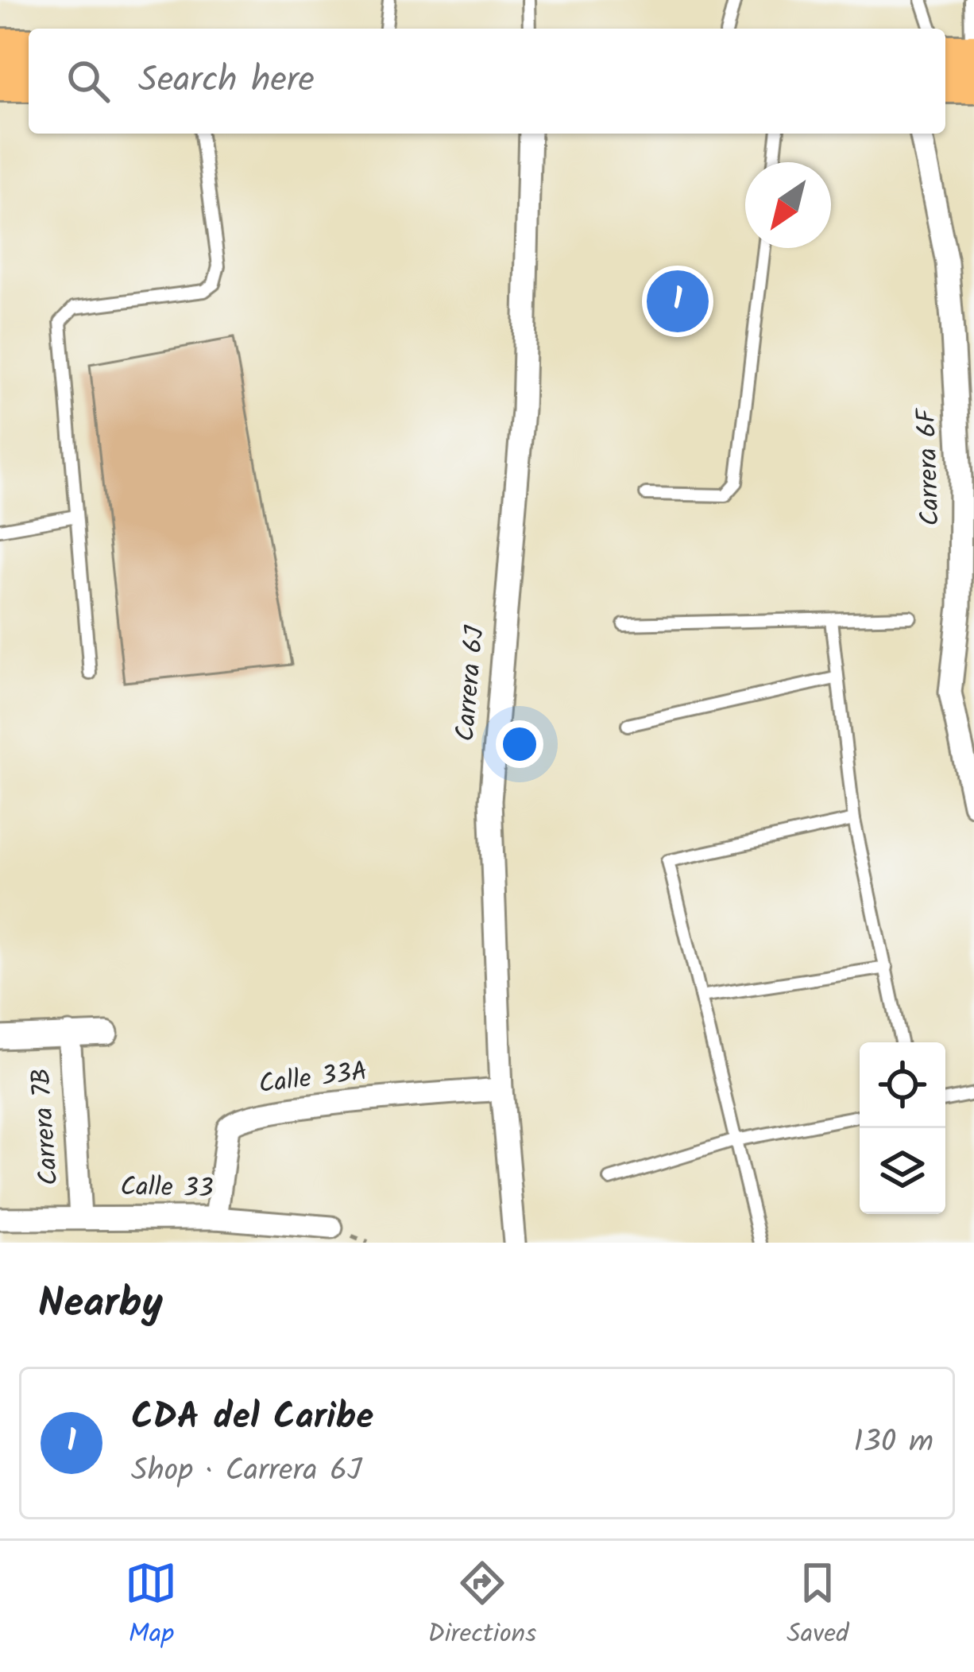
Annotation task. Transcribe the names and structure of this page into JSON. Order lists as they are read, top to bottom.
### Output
{
  "streets": {
    "street": [
      "Carrera 6F",
      "Carrera 6J",
      "Calle 33A",
      "Carrera 7B",
      "Calle 33"
    ]
  },
  "crossings": [
    ["Carrera 6J", "Calle 33A"],
    ["Calle 33A", "Calle 33"],
    ["Carrera 7B", "Calle 33"]
  ],
  "north": "bottom left",
  "page": {
    "search": "Search here",
    "pins": "1",
    "heading": "Nearby",
    "list": [
      {
        "mark": "1",
        "name": "CDA del Caribe",
        "note": "Shop · Carrera 6J",
        "value": "130 m"
      }
    ],
    "nav": ["Map", "Directions", "Saved"]
  }
}
